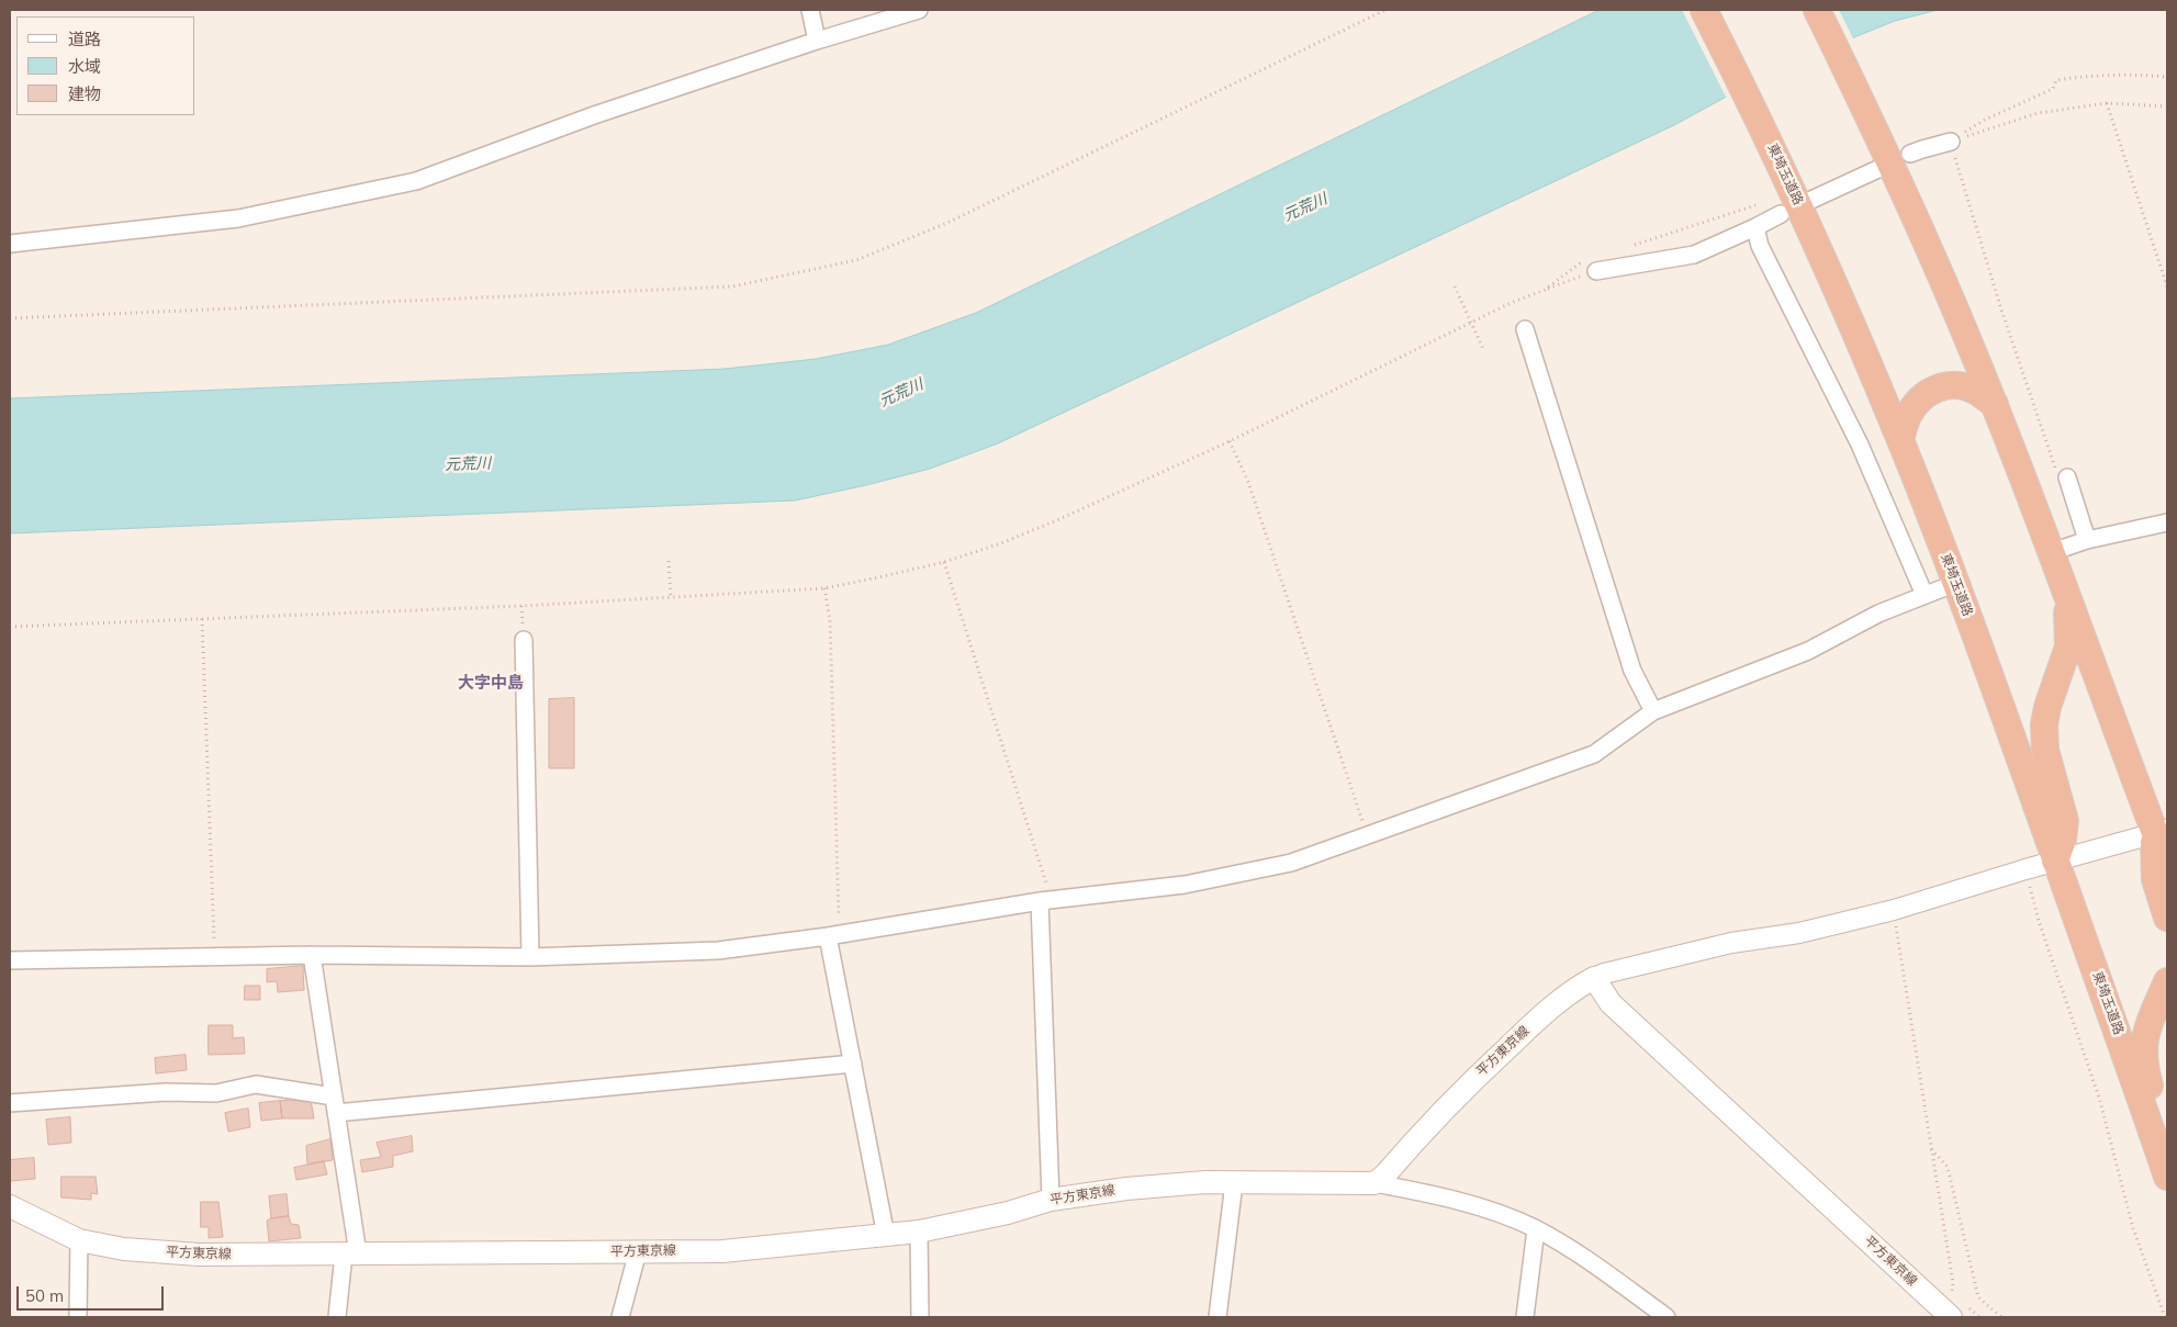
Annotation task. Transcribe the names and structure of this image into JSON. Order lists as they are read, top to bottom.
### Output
{
  "streets": {
    "highway": ["東埼玉道路"],
    "main road": ["平方東京線"]
  },
  "districts": ["大字中島"],
  "water": ["元荒川"],
  "legend": ["道路", "水域", "建物"],
  "scale_bar": "50 m"
}
